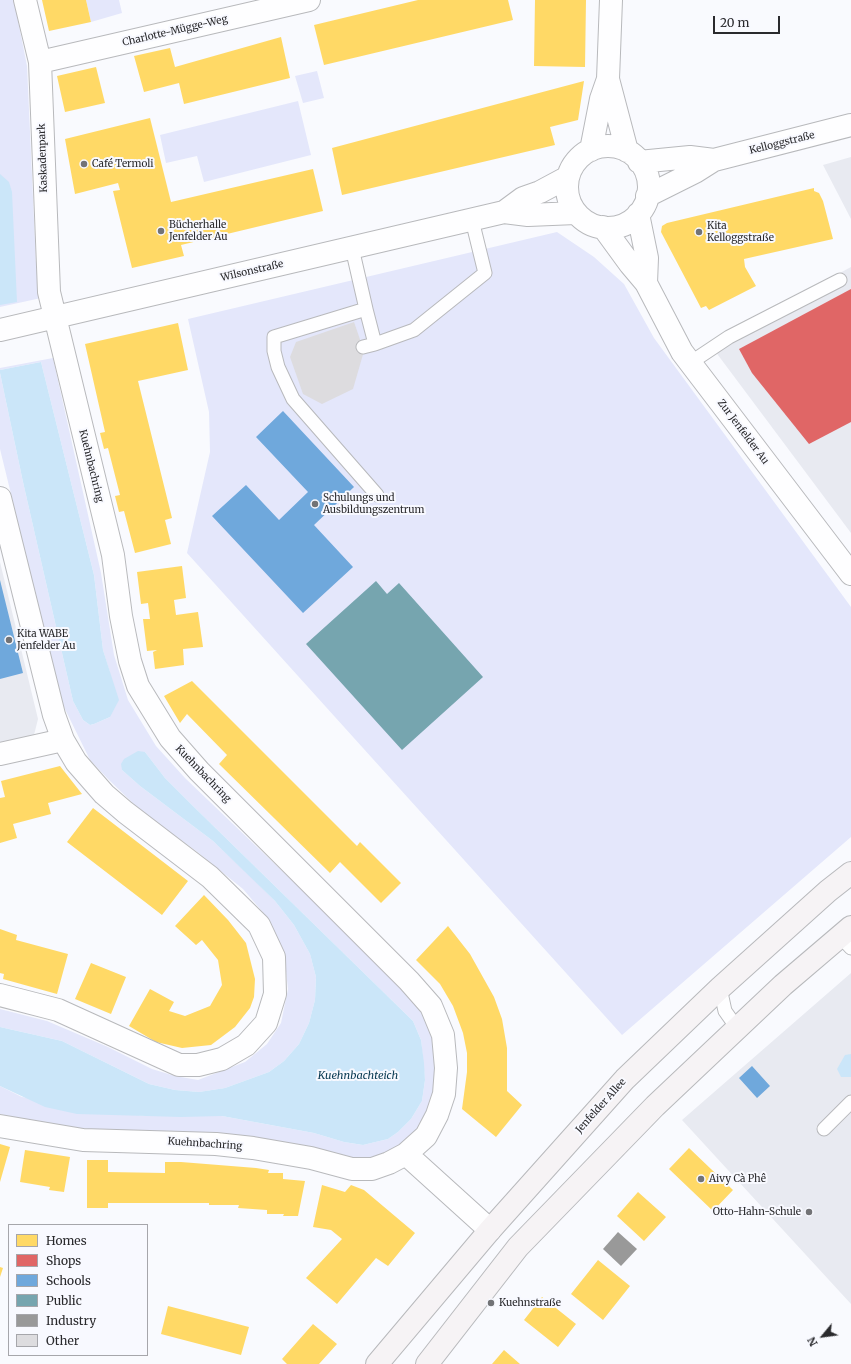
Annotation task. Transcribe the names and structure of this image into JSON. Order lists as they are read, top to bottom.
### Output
{
  "streets": {
    "main road": ["Jenfelder Allee"],
    "street": [
      "Charlotte-Mügge-Weg",
      "Kelloggstraße",
      "Kaskadenpark",
      "Wilsonstraße",
      "Zur Jenfelder Au",
      "Kuehnbachring"
    ]
  },
  "crossings": [
    ["Charlotte-Mügge-Weg", "Kaskadenpark"],
    ["Kelloggstraße", "Wilsonstraße"],
    ["Kelloggstraße", "Zur Jenfelder Au"],
    ["Kaskadenpark", "Wilsonstraße"],
    ["Kaskadenpark", "Kuehnbachring"],
    ["Wilsonstraße", "Zur Jenfelder Au"],
    ["Wilsonstraße", "Kuehnbachring"]
  ],
  "water": ["Kuehnbachteich"],
  "places": [
    "Café Termoli",
    "Bücherhalle Jenfelder Au",
    "Kita Kelloggstraße",
    "Schulungs und Ausbildungszentrum",
    "Kita WABE Jenfelder Au",
    "Aivy Cà Phê",
    "Otto-Hahn-Schule",
    "Kuehnstraße"
  ],
  "legend": [
    "Homes",
    "Shops",
    "Schools",
    "Public",
    "Industry",
    "Other"
  ],
  "scale_bar": "20 m",
  "north": "bottom left"
}
